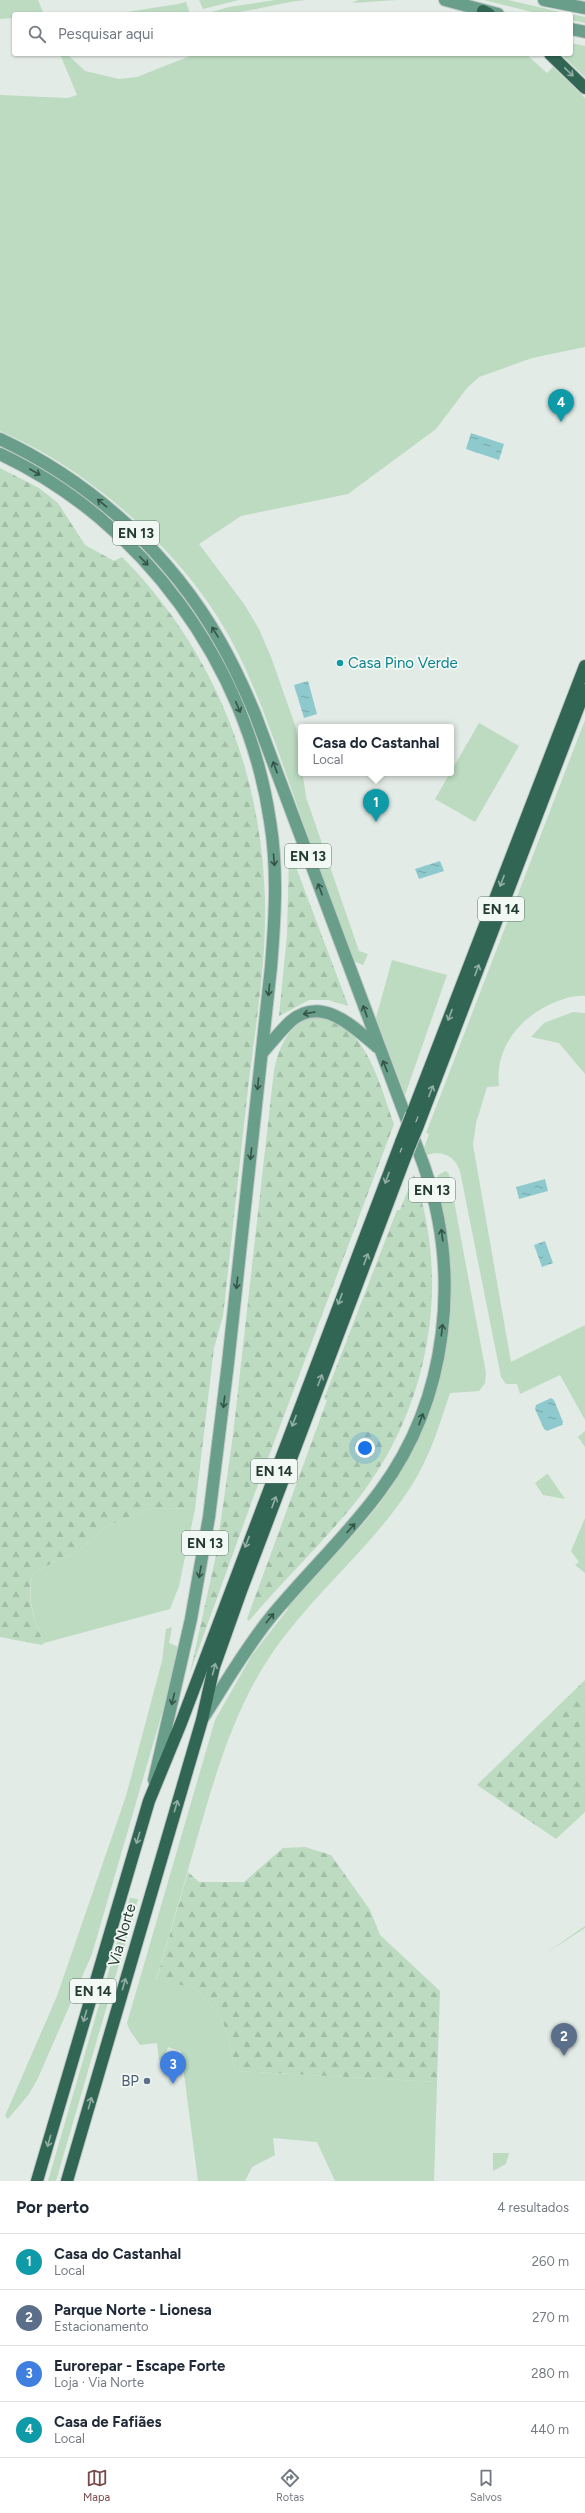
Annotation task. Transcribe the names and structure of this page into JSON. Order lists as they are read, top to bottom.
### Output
{
  "streets": {
    "highway": ["EN 14", "Via Norte"],
    "main road": ["EN 13"]
  },
  "crossings": [
    ["EN 13", "EN 14"],
    ["EN 13", "Via Norte"],
    ["EN 14", "Via Norte"]
  ],
  "places": ["Casa Pino Verde", "BP"],
  "page": {
    "search": "Pesquisar aqui",
    "pins": [
      "4",
      "1",
      "2",
      "3"
    ],
    "popup": ["Casa do Castanhal", "Local"],
    "heading": ["Por perto", "4 resultados"],
    "list": [
      {
        "mark": "1",
        "name": "Casa do Castanhal",
        "note": "Local",
        "value": "260 m"
      },
      {
        "mark": "2",
        "name": "Parque Norte - Lionesa",
        "note": "Estacionamento",
        "value": "270 m"
      },
      {
        "mark": "3",
        "name": "Eurorepar - Escape Forte",
        "note": "Loja · Via Norte",
        "value": "280 m"
      },
      {
        "mark": "4",
        "name": "Casa de Fafiães",
        "note": "Local",
        "value": "440 m"
      }
    ],
    "nav": ["Mapa", "Rotas", "Salvos"]
  }
}
